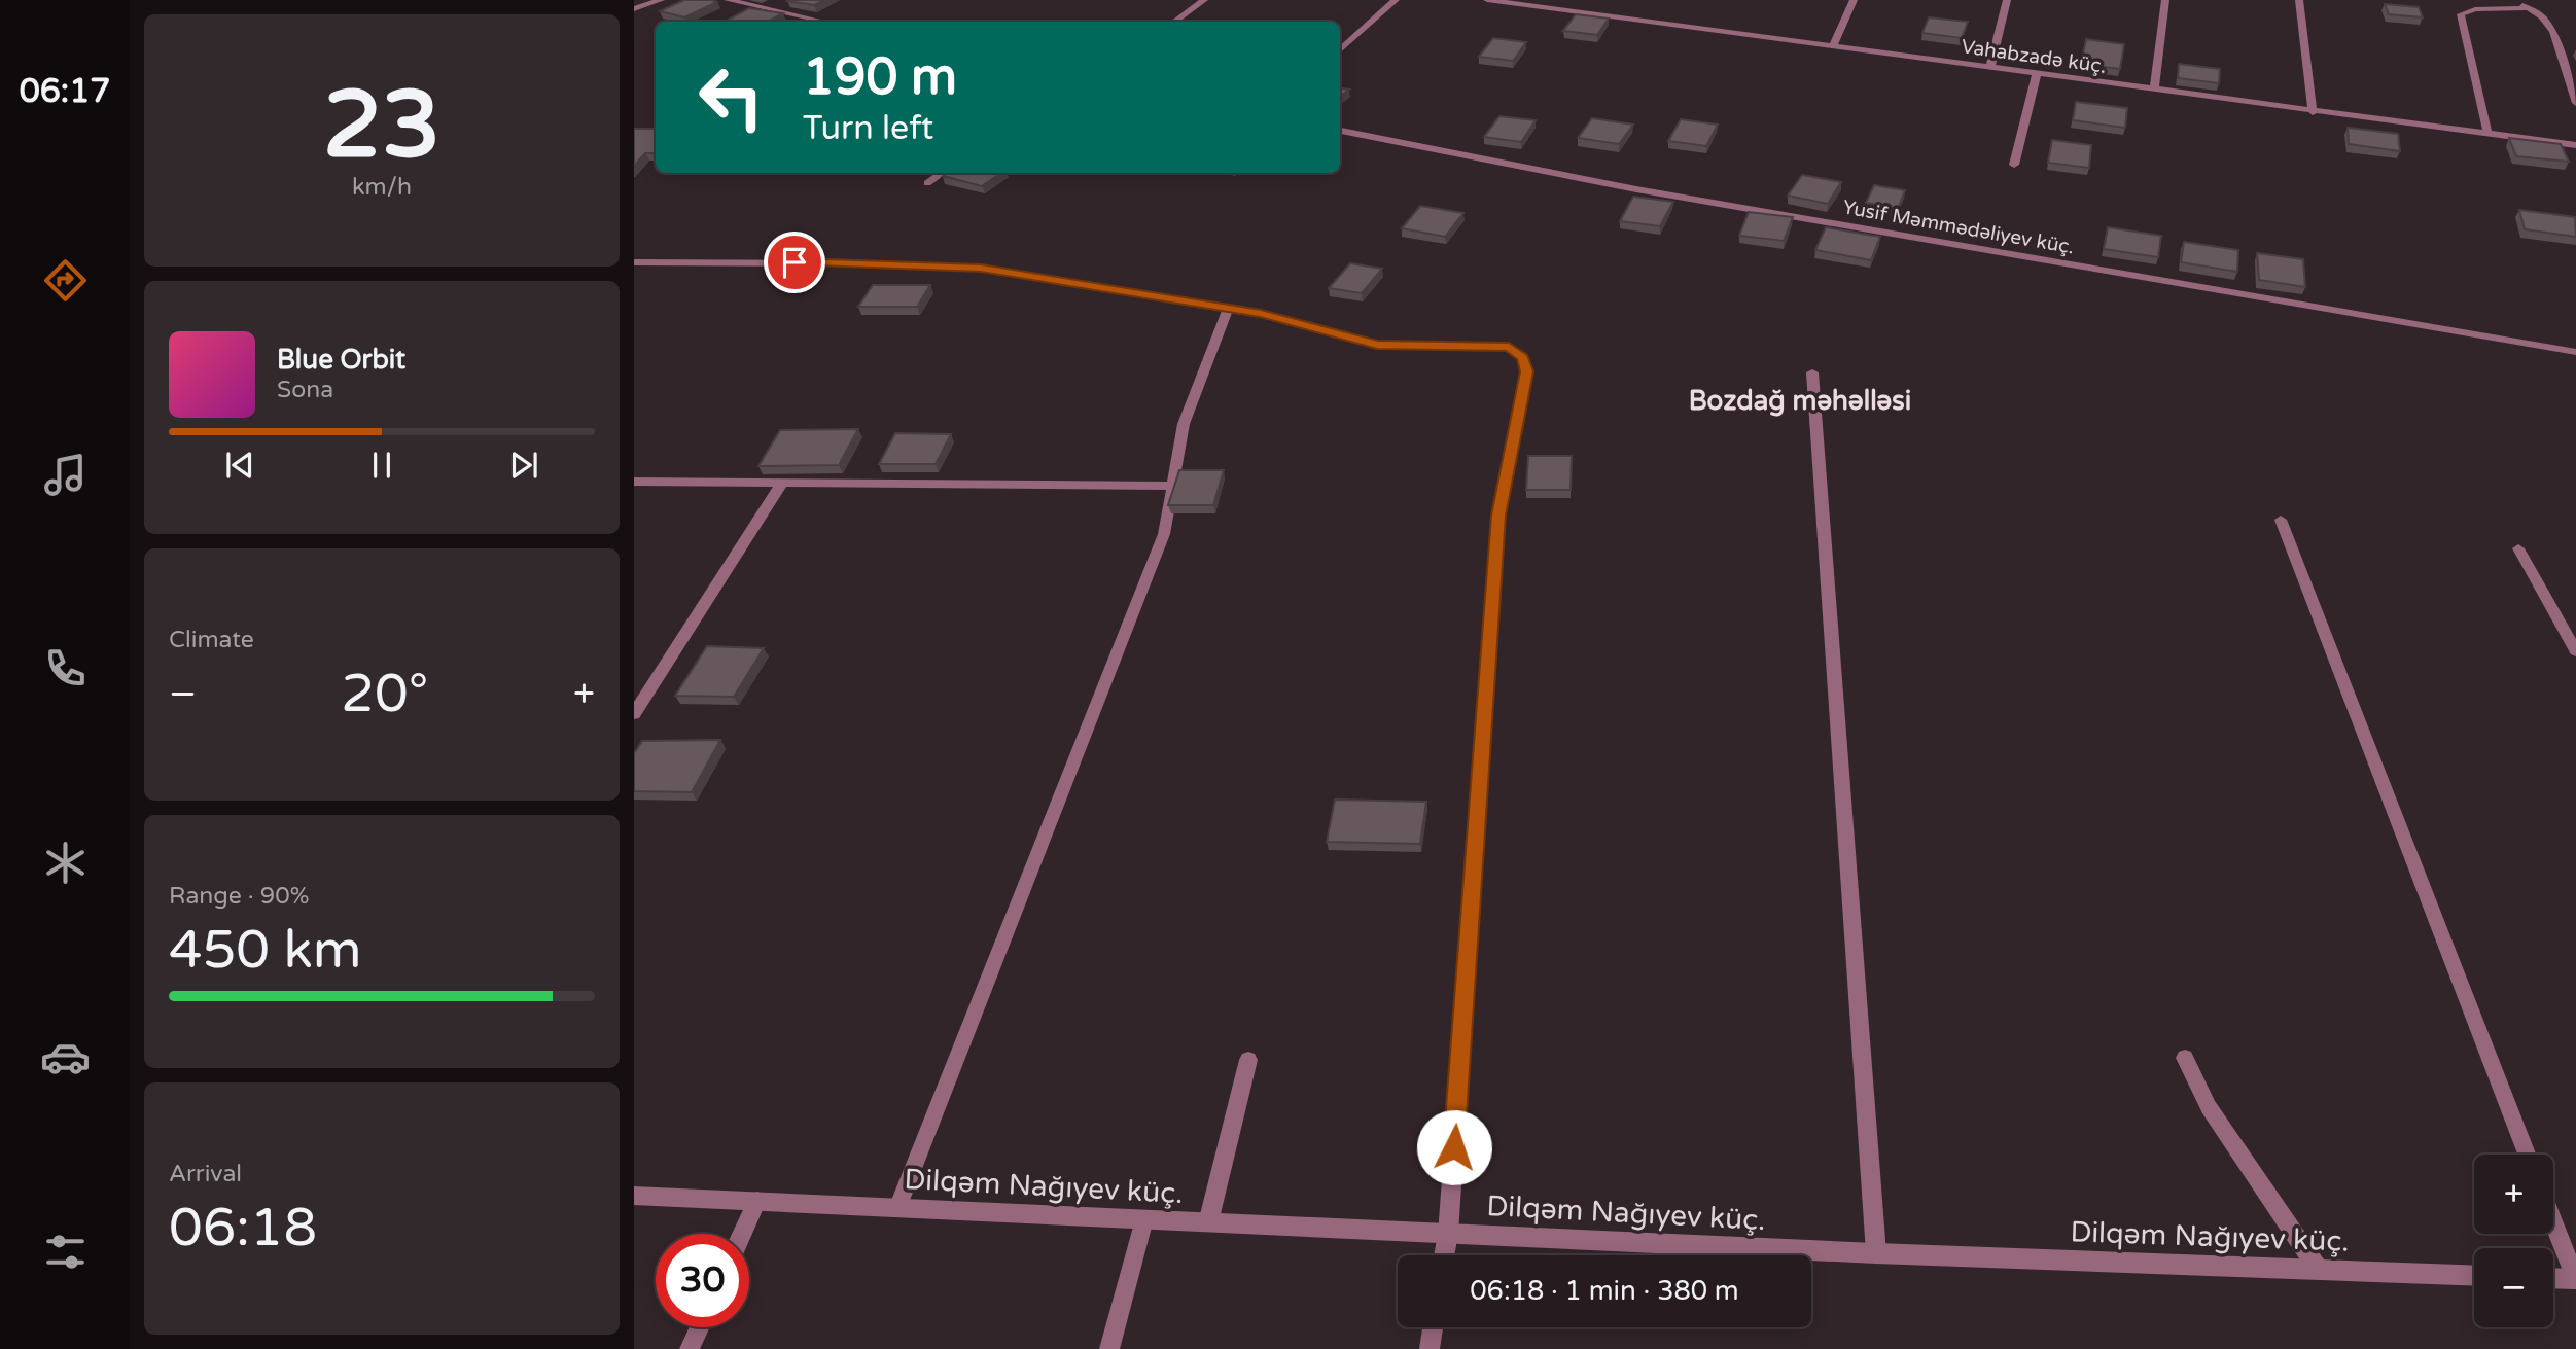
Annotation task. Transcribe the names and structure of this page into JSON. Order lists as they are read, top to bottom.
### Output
{
  "streets": {
    "street": ["Vahabzadə küç.", "Yusif Məmmədəliyev küç.", "Dilqəm Nağıyev küç."]
  },
  "districts": ["Bozdağ məhəlləsi"],
  "page": {
    "tabs": "06:17",
    "tile": [
      ["23", "km/h"],
      "Climate",
      ["Range · 90%", "450 km"],
      ["Arrival", "06:18"]
    ],
    "turn": ["190 m", "Turn left"],
    "song": ["Blue Orbit", "Sona"],
    "heat": ["−", "20°", "+"],
    "map_buttons": ["+", "−"],
    "limit": "30",
    "trip": "06:18 · 1 min · 380 m"
  }
}
